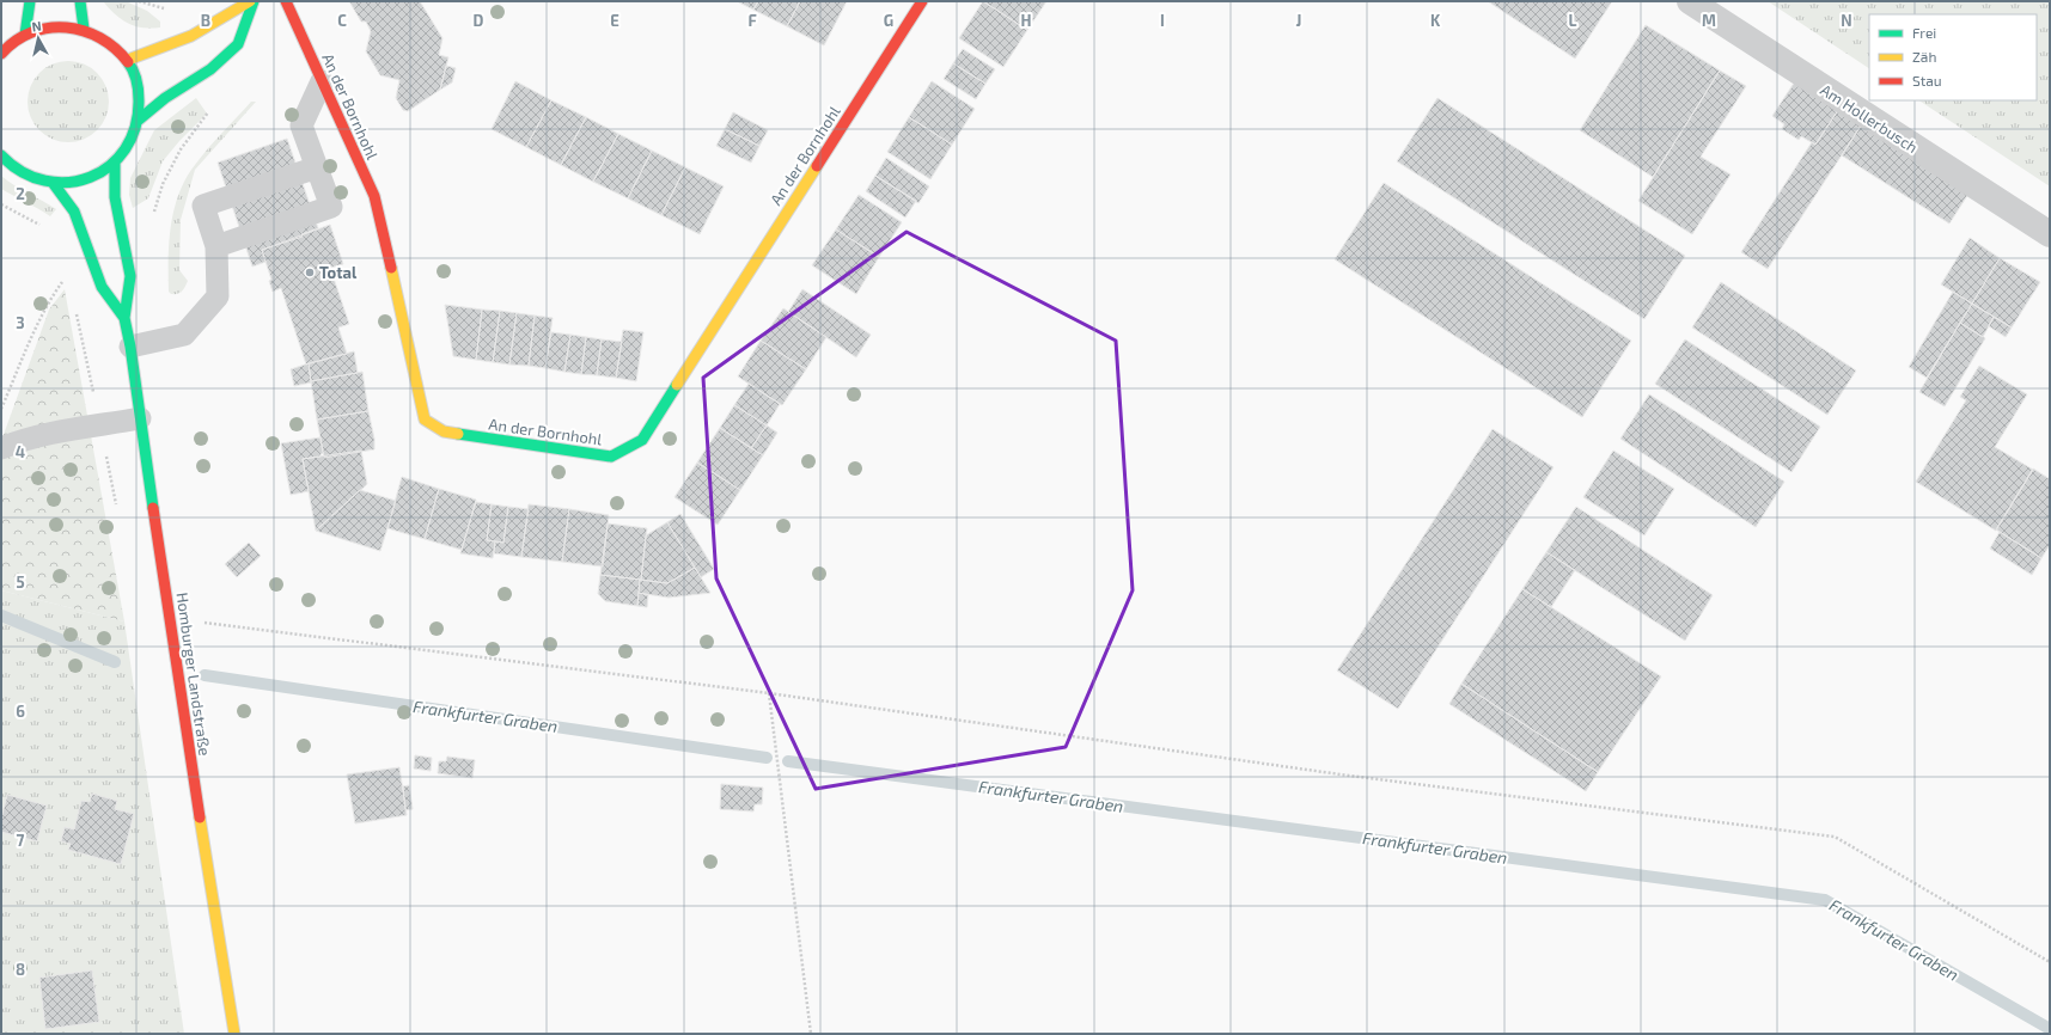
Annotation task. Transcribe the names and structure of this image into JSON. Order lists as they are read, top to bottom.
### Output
{
  "streets": {
    "street": ["An der Bornhohl", "Am Hollerbusch", "Homburger Landstraße"]
  },
  "water": ["Frankfurter Graben"],
  "places": ["Total"],
  "legend": ["Frei", "Zäh", "Stau"],
  "north": "top",
  "grid": {
    "columns": [
      "B",
      "C",
      "D",
      "E",
      "F",
      "G",
      "H",
      "I",
      "J",
      "K",
      "L",
      "M",
      "N"
    ],
    "rows": [
      "2",
      "3",
      "4",
      "5",
      "6",
      "7",
      "8"
    ]
  }
}
